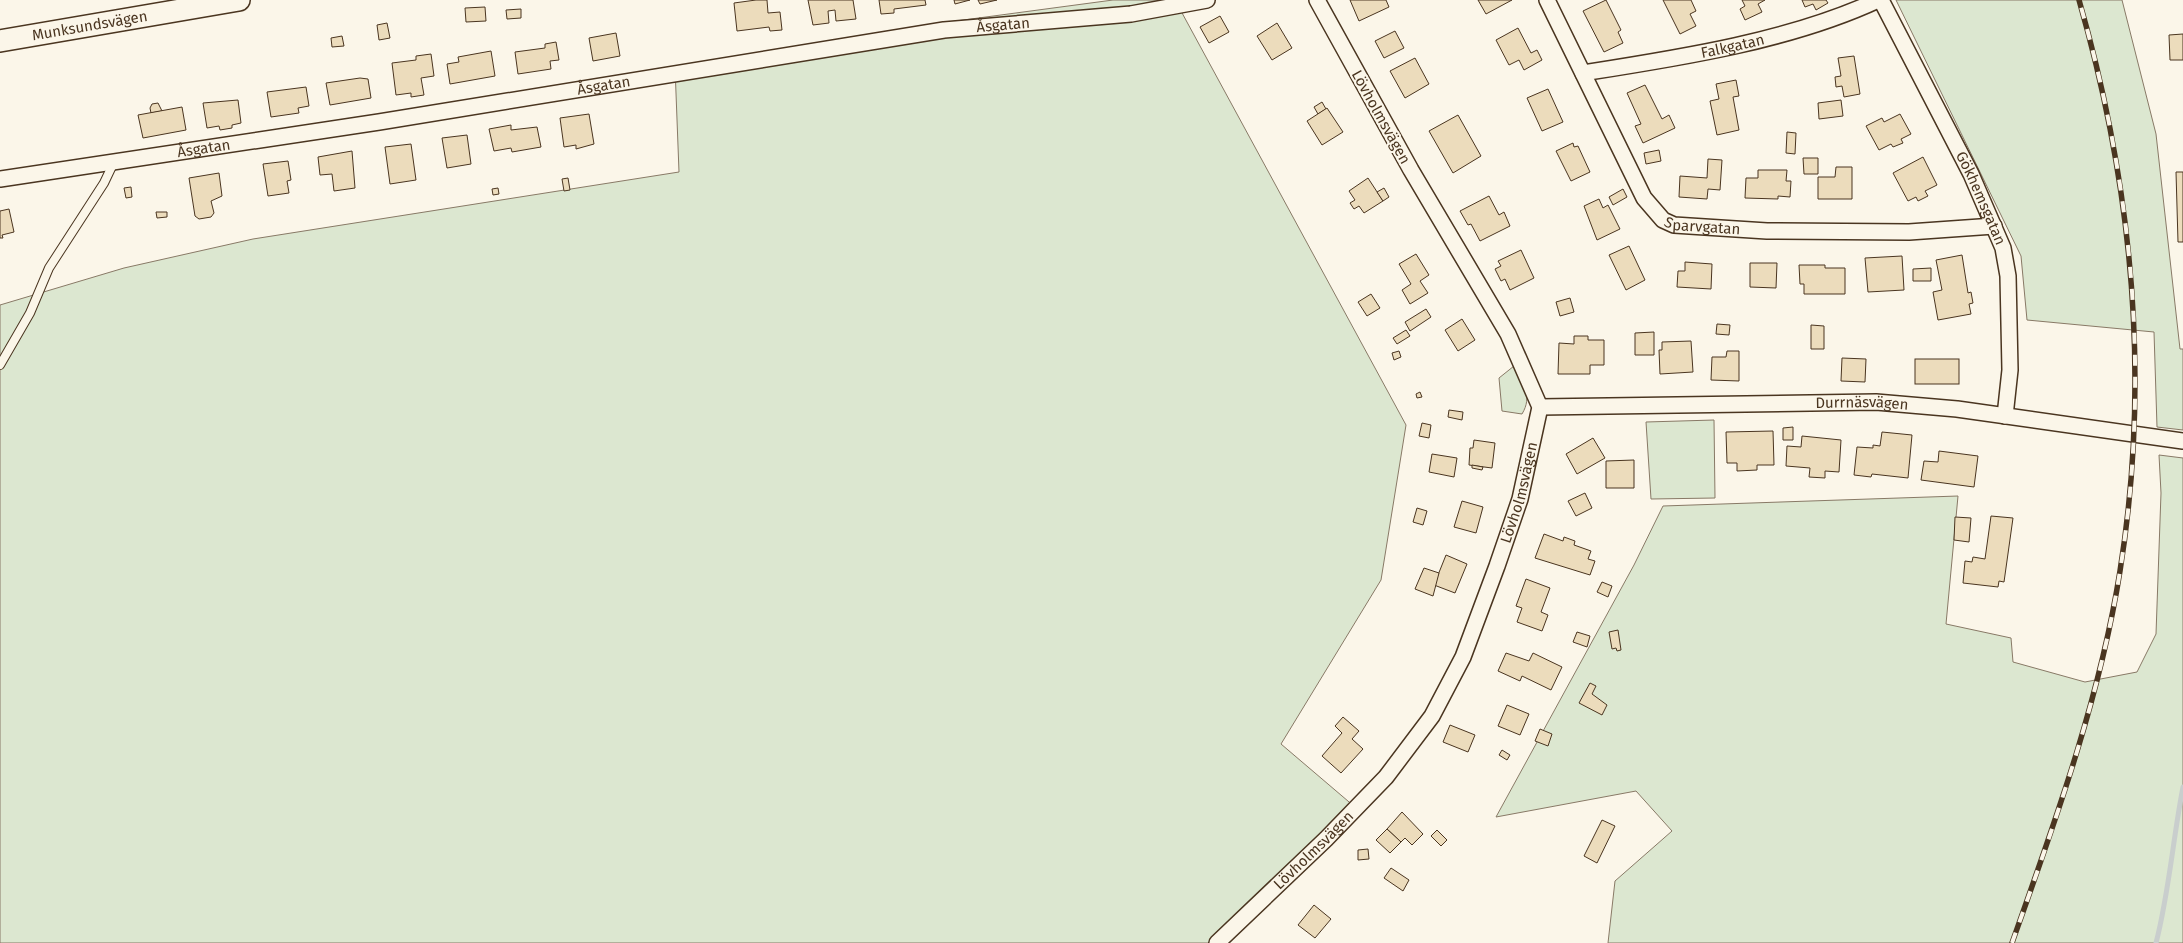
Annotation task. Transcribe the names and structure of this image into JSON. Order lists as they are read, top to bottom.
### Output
{
  "streets": {
    "street": [
      "Åsgatan",
      "Munksundsvägen",
      "Falkgatan",
      "Lövholmsvägen",
      "Gökhemsgatan",
      "Sparvgatan",
      "Durrnäsvägen"
    ]
  },
  "crossings": [
    ["Falkgatan", "Gökhemsgatan"],
    ["Falkgatan", "Sparvgatan"],
    ["Lövholmsvägen", "Durrnäsvägen"],
    ["Gökhemsgatan", "Sparvgatan"],
    ["Gökhemsgatan", "Durrnäsvägen"]
  ]
}
